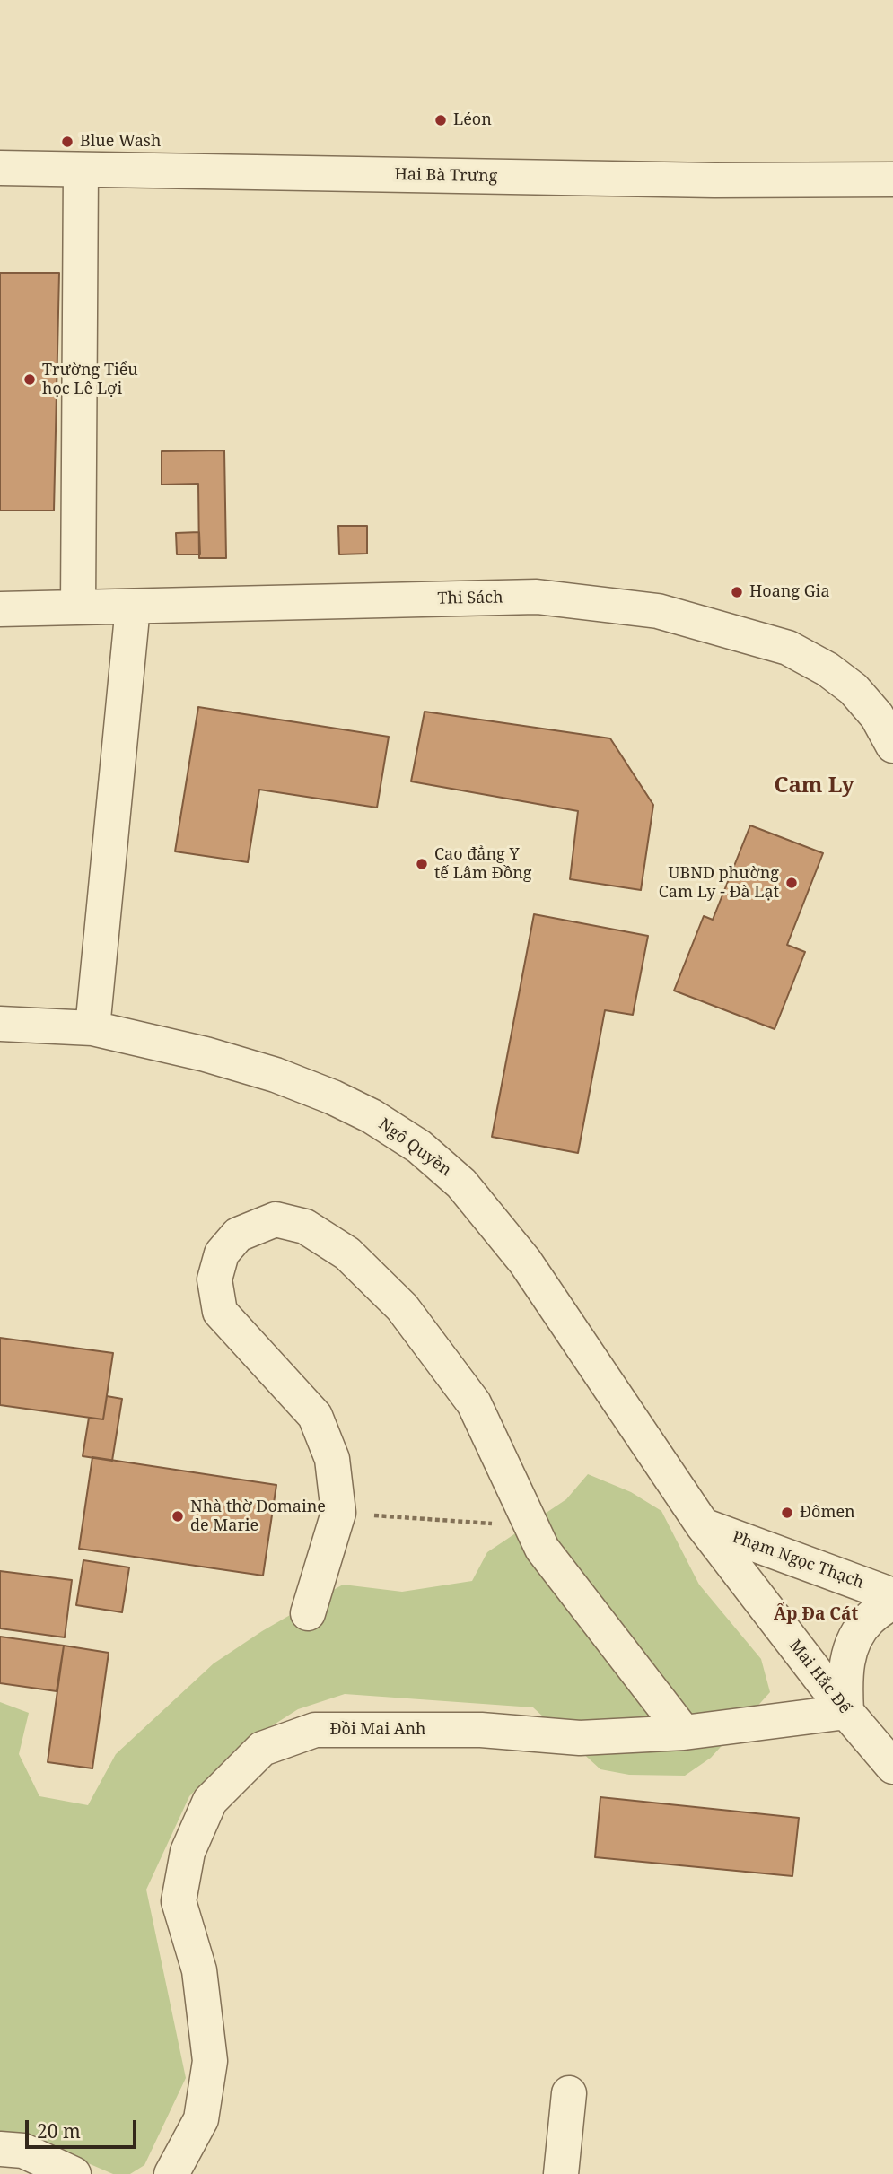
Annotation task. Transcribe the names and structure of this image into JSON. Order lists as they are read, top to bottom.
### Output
{
  "streets": {
    "street": [
      "Hai Bà Trưng",
      "Thi Sách",
      "Ngô Quyền",
      "Phạm Ngọc Thạch",
      "Mai Hắc Đế",
      "Đồi Mai Anh"
    ]
  },
  "crossings": [
    ["Ngô Quyền", "Phạm Ngọc Thạch"],
    ["Ngô Quyền", "Mai Hắc Đế"],
    ["Phạm Ngọc Thạch", "Mai Hắc Đế"],
    ["Mai Hắc Đế", "Đồi Mai Anh"]
  ],
  "districts": ["Cam Ly", "Ấp Đa Cát"],
  "places": [
    "Léon",
    "Blue Wash",
    "Trường Tiểu học Lê Lợi",
    "Hoang Gia",
    "Cao đẳng Y tế Lâm Đồng",
    "UBND phường Cam Ly - Đà Lạt",
    "Đômen",
    "Nhà thờ Domaine de Marie"
  ],
  "scale_bar": "20 m"
}
